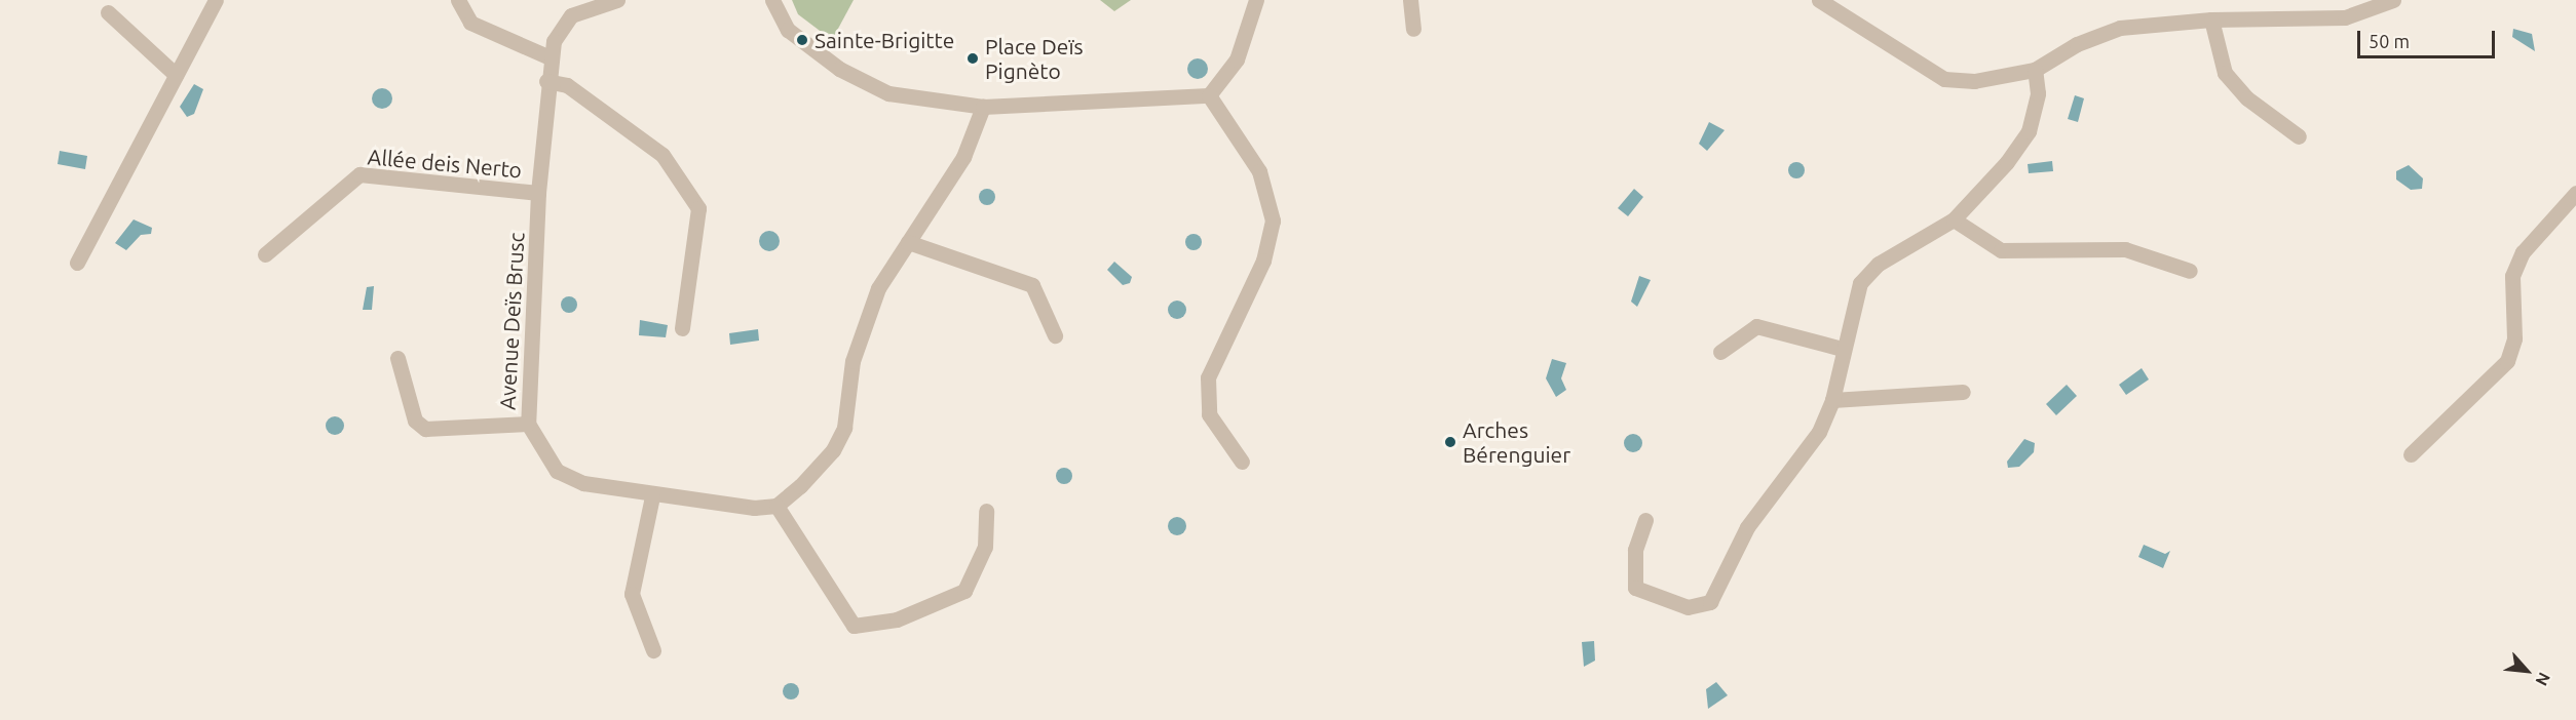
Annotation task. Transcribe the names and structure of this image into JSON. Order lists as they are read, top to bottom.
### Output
{
  "streets": {
    "street": ["Allée deis Nerto", "Avenue Deïs Brusc"]
  },
  "crossings": [
    ["Allée deis Nerto", "Avenue Deïs Brusc"]
  ],
  "places": ["Sainte-Brigitte", "Place Deïs Pignèto", "Arches Bérenguier"],
  "scale_bar": "50 m",
  "north": "bottom right"
}
